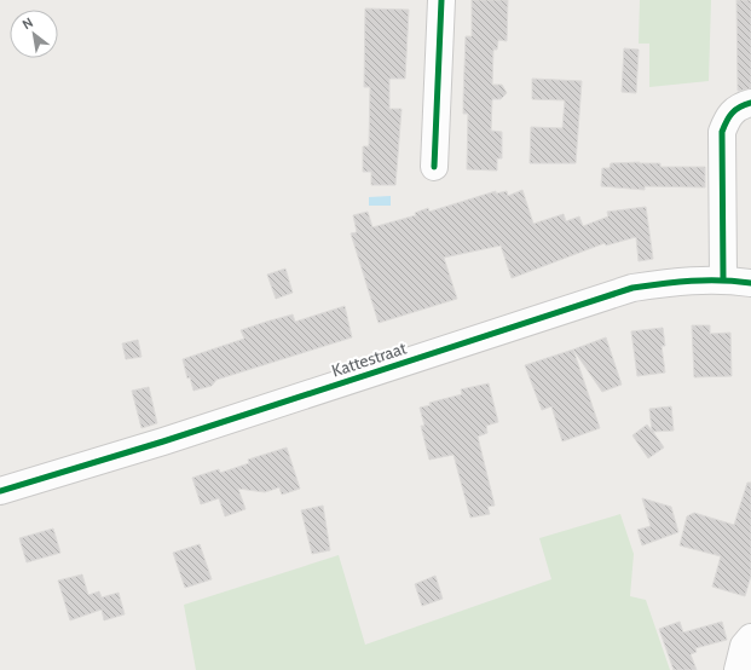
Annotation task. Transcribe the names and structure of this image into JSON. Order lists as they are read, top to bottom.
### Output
{
  "streets": {
    "street": ["Kattestraat"]
  },
  "north": "top left"
}
